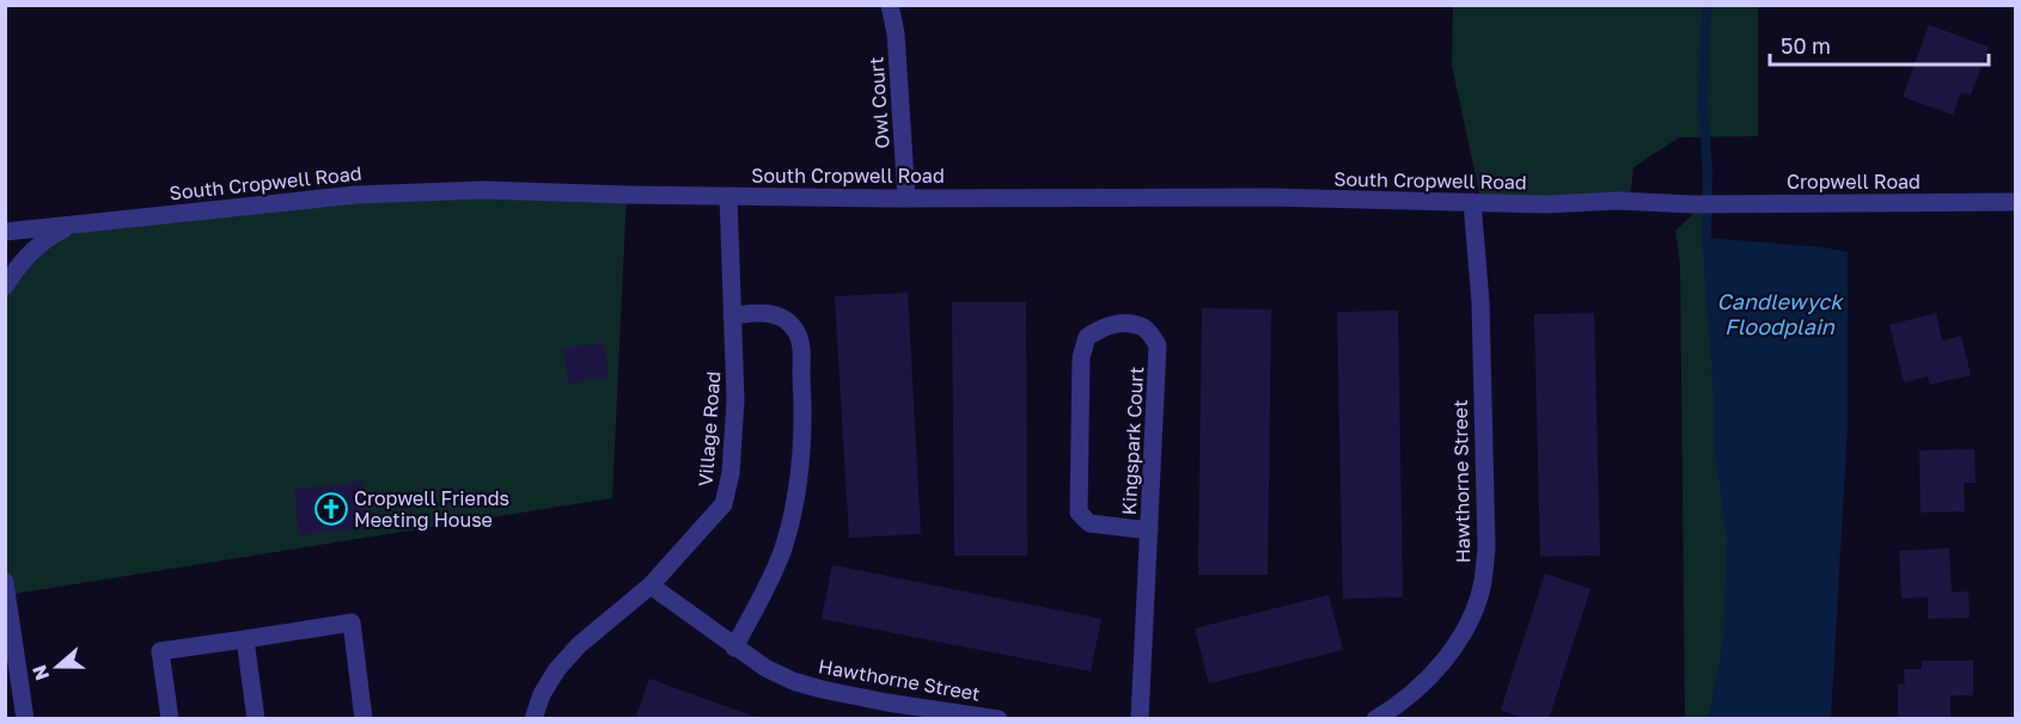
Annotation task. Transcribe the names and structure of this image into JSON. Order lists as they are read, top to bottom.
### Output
{
  "streets": {
    "street": [
      "Owl Court",
      "South Cropwell Road",
      "Cropwell Road",
      "Village Road",
      "Kingspark Court",
      "Hawthorne Street"
    ]
  },
  "crossings": [
    ["Owl Court", "South Cropwell Road"],
    ["South Cropwell Road", "Cropwell Road"],
    ["South Cropwell Road", "Village Road"],
    ["South Cropwell Road", "Hawthorne Street"],
    ["Village Road", "Hawthorne Street"]
  ],
  "water": ["Candlewyck Floodplain"],
  "places": {
    "church": ["Cropwell Friends Meeting House"]
  },
  "scale_bar": "50 m",
  "north": "left"
}
